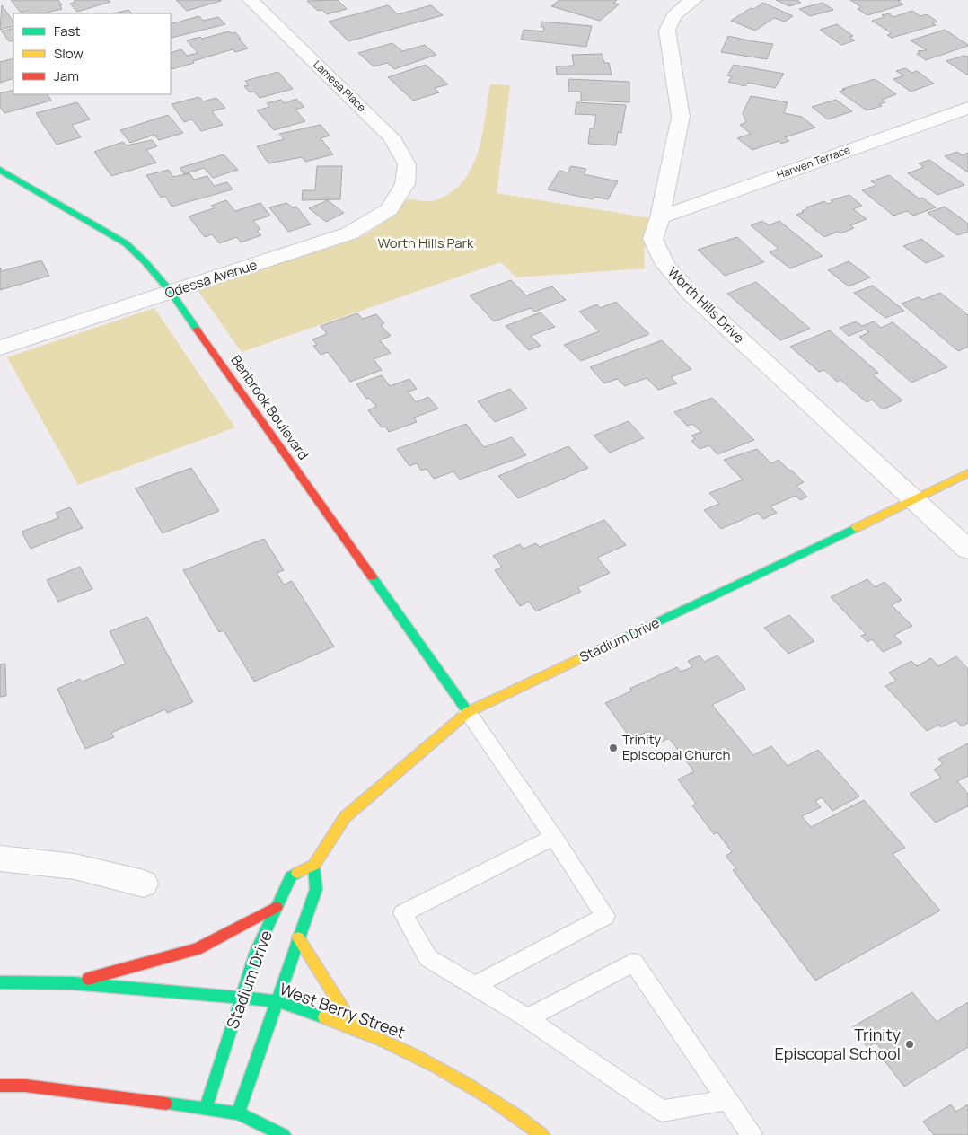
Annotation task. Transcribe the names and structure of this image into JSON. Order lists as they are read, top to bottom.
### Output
{
  "streets": {
    "street": [
      "Lamesa Place",
      "Harwen Terrace",
      "Odessa Avenue",
      "Worth Hills Drive",
      "Benbrook Boulevard",
      "Stadium Drive",
      "West Berry Street"
    ]
  },
  "crossings": [
    ["Lamesa Place", "Odessa Avenue"],
    ["Harwen Terrace", "Worth Hills Drive"],
    ["Odessa Avenue", "Benbrook Boulevard"],
    ["Worth Hills Drive", "Stadium Drive"],
    ["Benbrook Boulevard", "Stadium Drive"],
    ["Stadium Drive", "West Berry Street"]
  ],
  "parks": ["Worth Hills Park"],
  "places": ["Trinity Episcopal Church", "Trinity Episcopal School"],
  "legend": ["Fast", "Slow", "Jam"]
}
